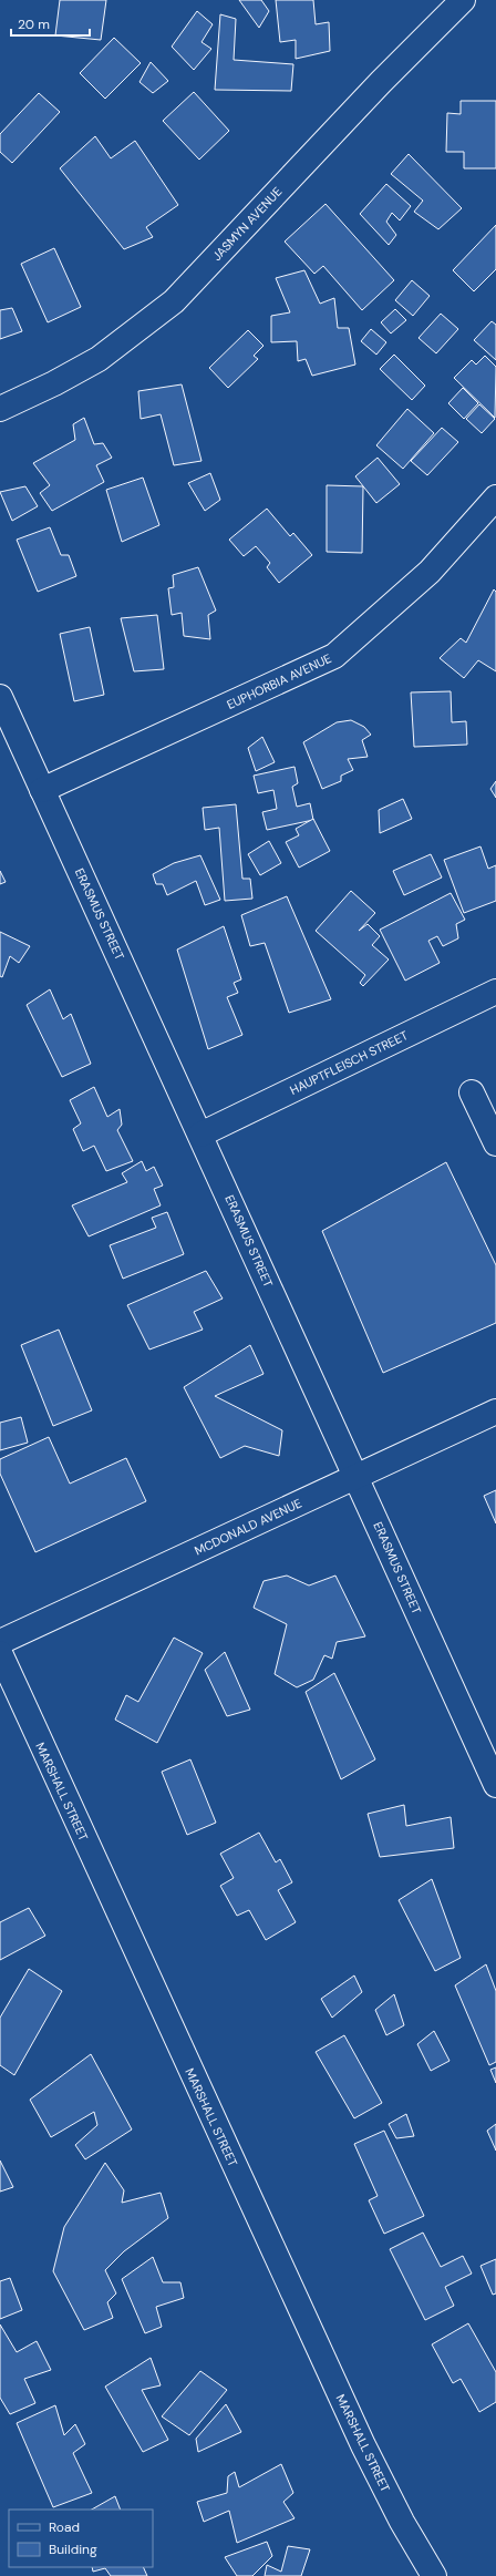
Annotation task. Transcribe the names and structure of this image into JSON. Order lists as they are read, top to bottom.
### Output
{
  "streets": {
    "street": [
      "JASMYN AVENUE",
      "EUPHORBIA AVENUE",
      "ERASMUS STREET",
      "HAUPTFLEISCH STREET",
      "MCDONALD AVENUE",
      "MARSHALL STREET"
    ]
  },
  "crossings": [
    ["EUPHORBIA AVENUE", "ERASMUS STREET"],
    ["ERASMUS STREET", "HAUPTFLEISCH STREET"],
    ["ERASMUS STREET", "MCDONALD AVENUE"]
  ],
  "legend": ["Road", "Building"],
  "scale_bar": "20 m"
}
